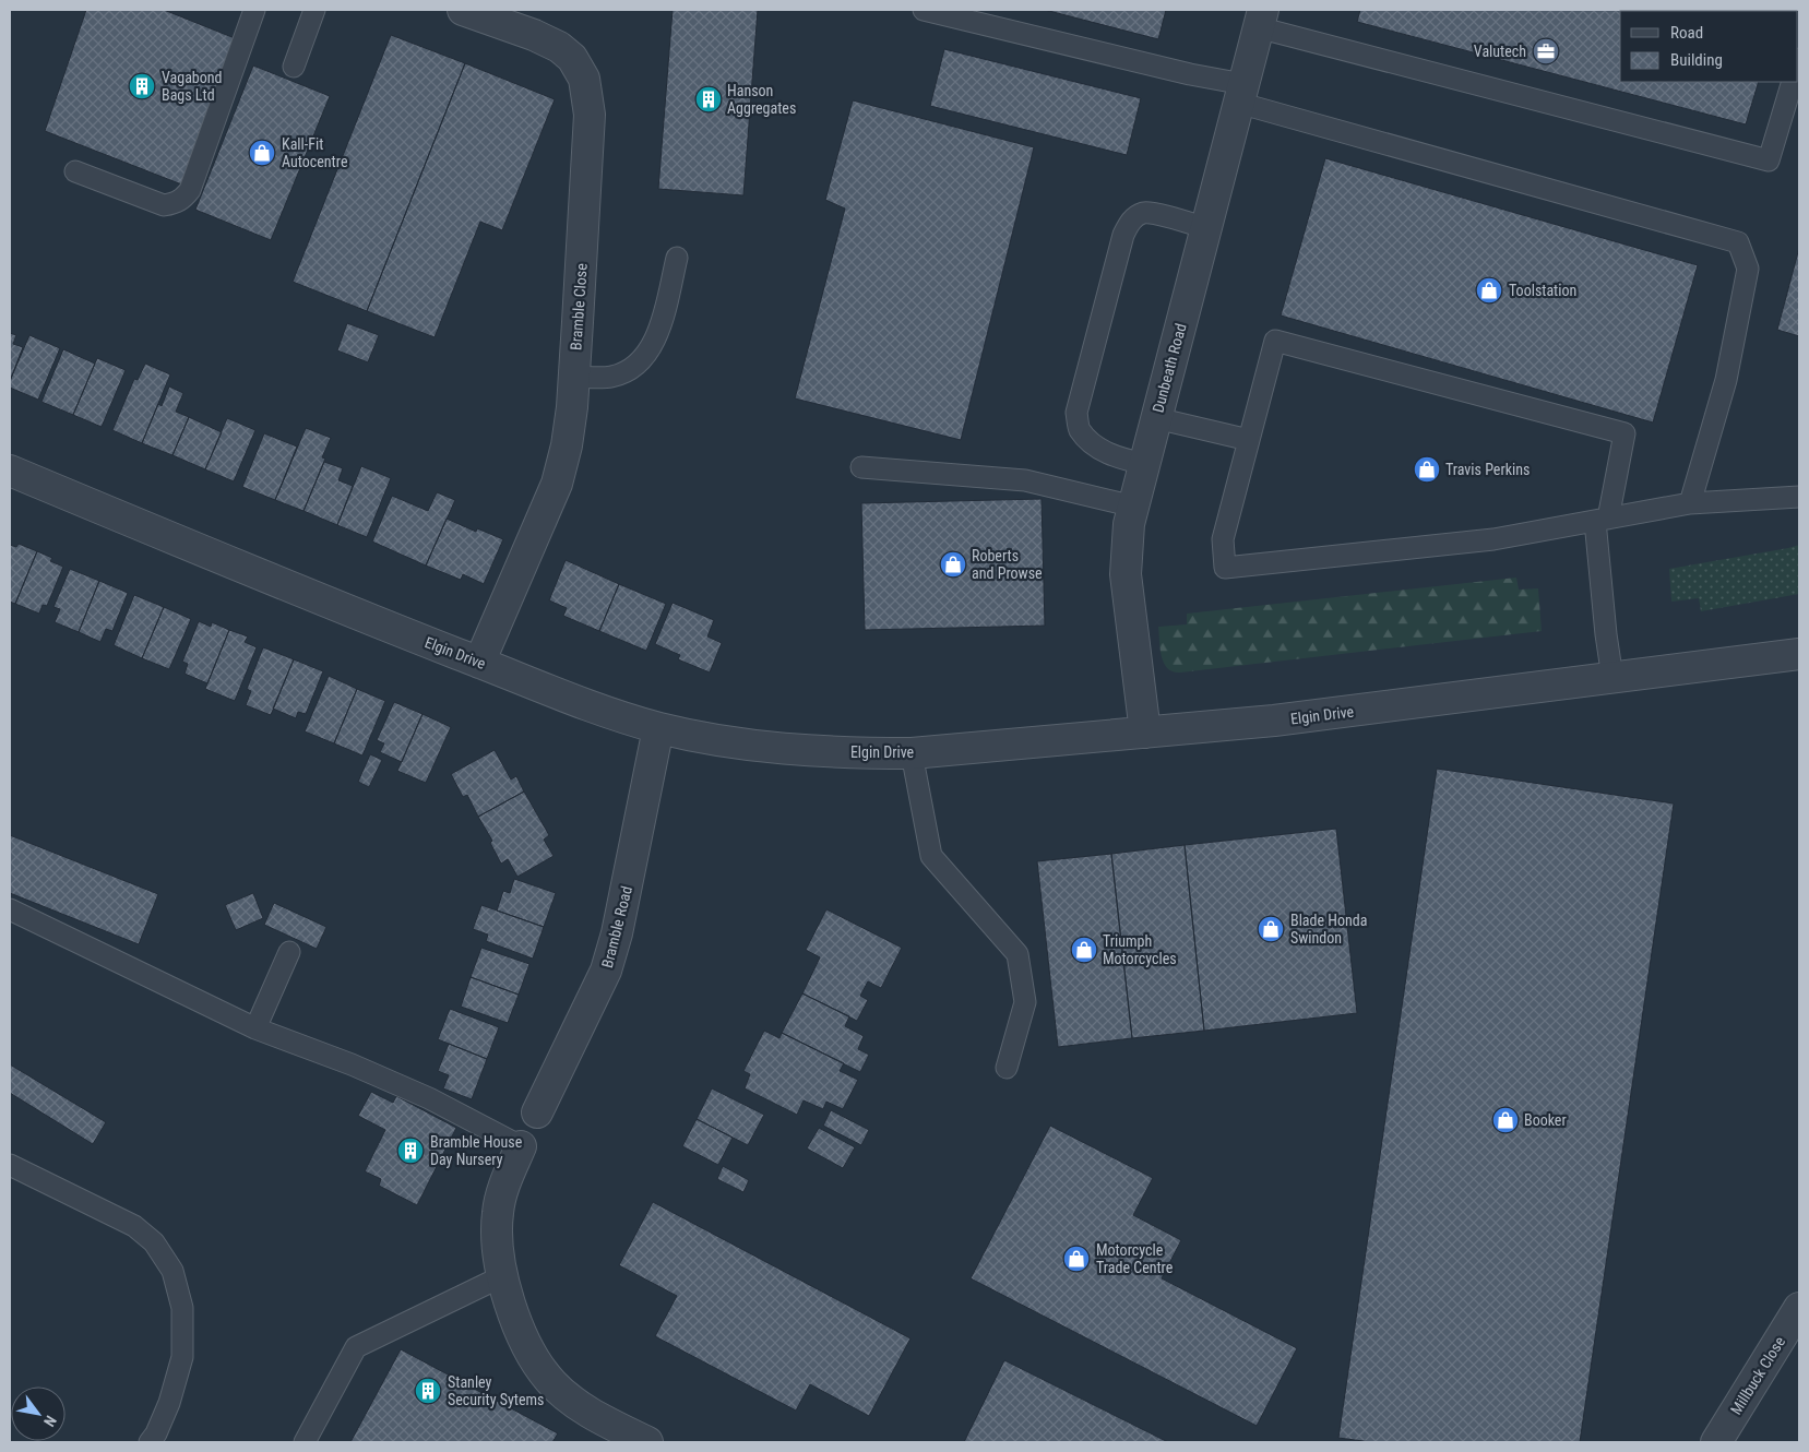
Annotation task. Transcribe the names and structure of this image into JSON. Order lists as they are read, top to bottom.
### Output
{
  "streets": {
    "street": [
      "Bramble Close",
      "Dunbeath Road",
      "Elgin Drive",
      "Bramble Road",
      "Millbuck Close"
    ]
  },
  "crossings": [
    ["Bramble Close", "Elgin Drive"],
    ["Dunbeath Road", "Elgin Drive"],
    ["Elgin Drive", "Bramble Road"]
  ],
  "places": {
    "office": ["Valutech"],
    "building": [
      "Vagabond Bags Ltd",
      "Hanson Aggregates",
      "Bramble House Day Nursery",
      "Stanley Security Sytems"
    ],
    "shop": [
      "Kall-Fit Autocentre",
      "Toolstation",
      "Travis Perkins",
      "Roberts and Prowse",
      "Blade Honda Swindon",
      "Triumph Motorcycles",
      "Booker",
      "Motorcycle Trade Centre"
    ]
  },
  "legend": ["Road", "Building"],
  "north": "bottom right"
}
